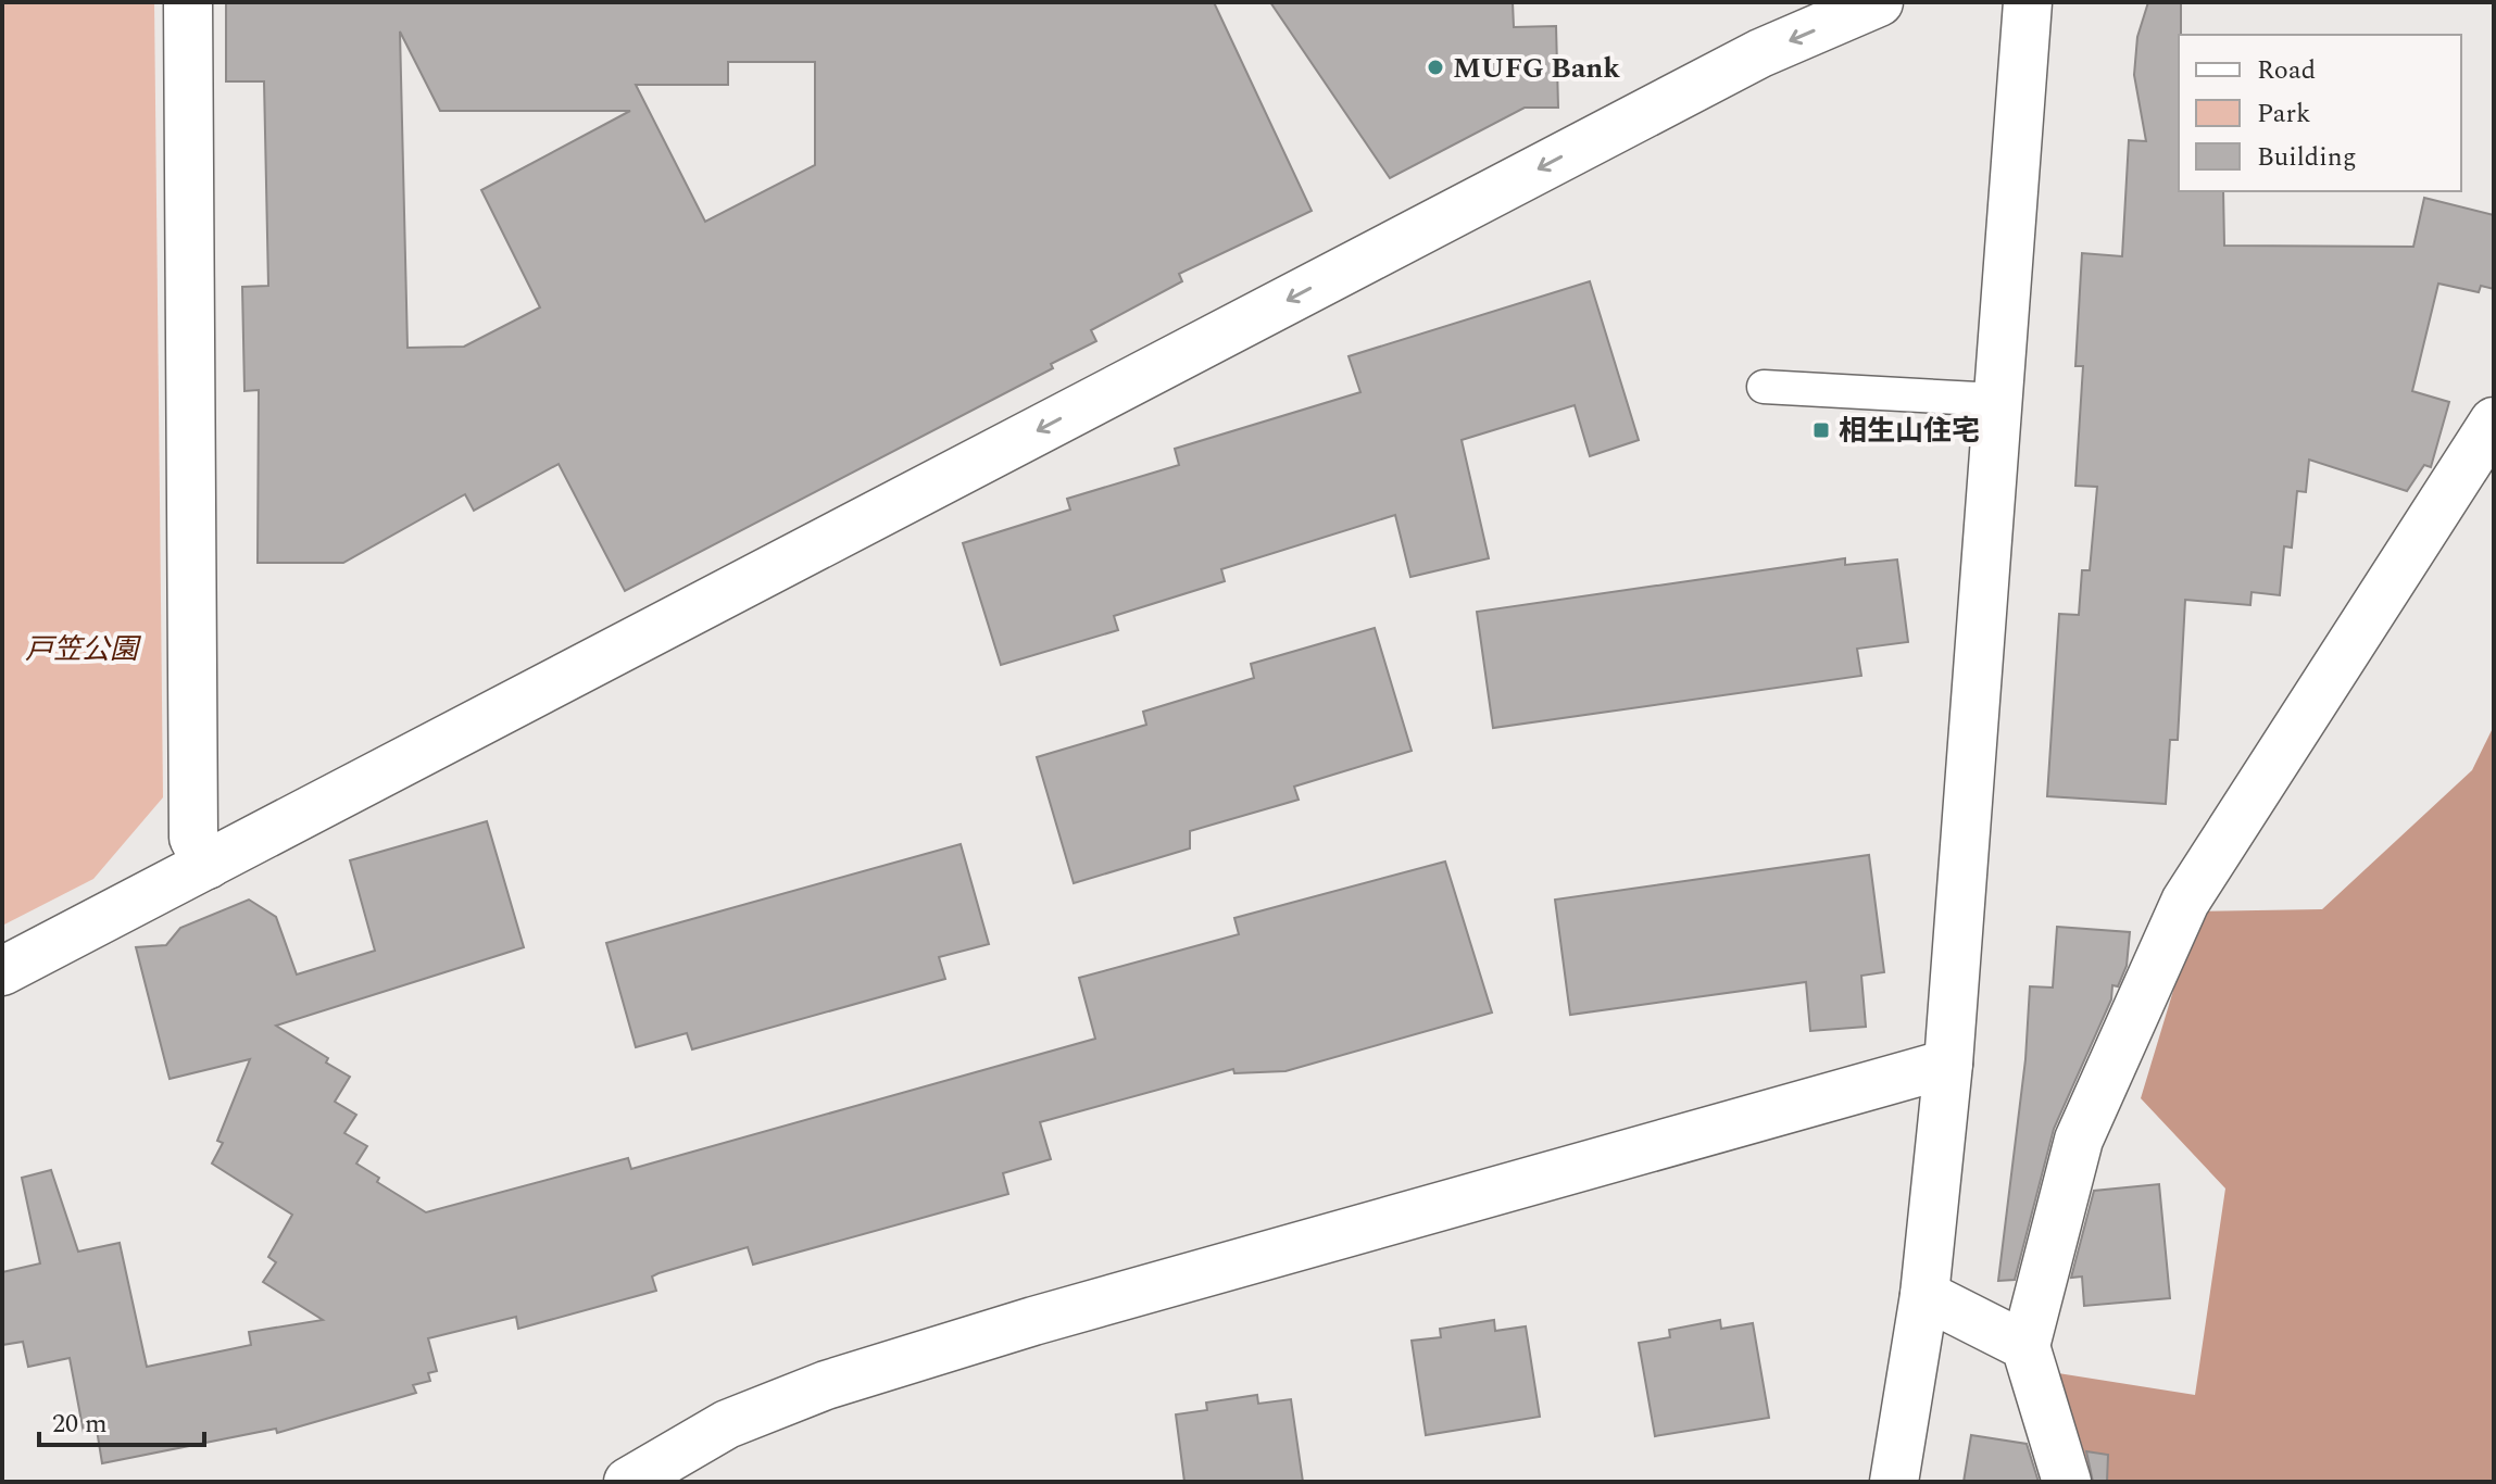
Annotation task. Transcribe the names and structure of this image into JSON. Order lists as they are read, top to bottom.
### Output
{
  "parks": ["戸笠公園"],
  "places": {
    "other": ["MUFG Bank"],
    "transit": ["相生山住宅"]
  },
  "legend": ["Road", "Park", "Building"],
  "scale_bar": "20 m"
}
